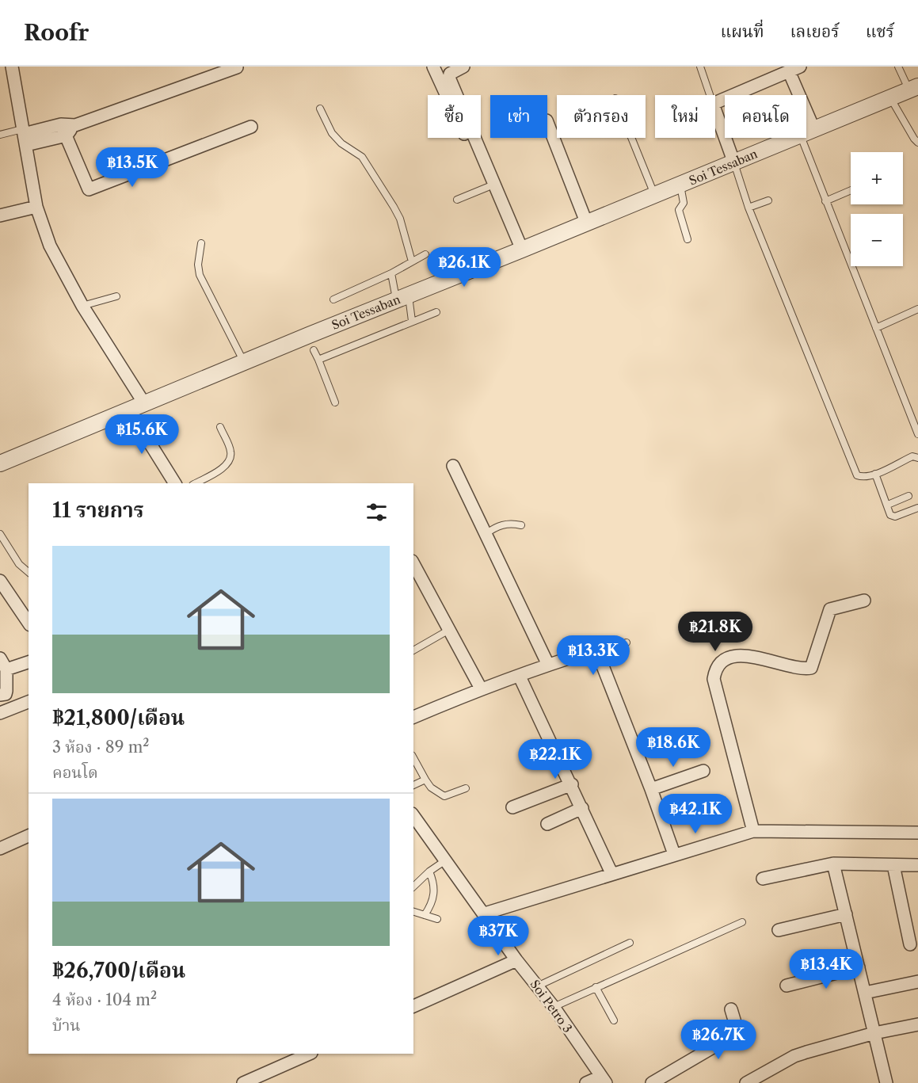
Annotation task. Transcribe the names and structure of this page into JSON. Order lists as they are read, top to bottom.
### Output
{
  "streets": {
    "street": ["Soi Tessaban", "Soi Petro 3"]
  },
  "page": {
    "header": "Roofr",
    "nav": ["แผนที่", "เลเยอร์", "แชร์"],
    "chip": [
      "ซื้อ",
      "เช่า",
      "ตัวกรอง",
      "ใหม่",
      "คอนโด"
    ],
    "price": [
      "฿13.5K",
      "฿26.1K",
      "฿15.6K",
      "฿21.8K",
      "฿13.3K",
      "฿18.6K",
      "฿22.1K",
      "฿42.1K",
      "฿37K",
      "฿13.4K",
      "฿26.7K"
    ],
    "map_buttons": ["+", "−"],
    "heading": "11 รายการ",
    "list": [
      {
        "name": "฿21,800/เดือน",
        "note": "3 ห้อง · 89 m² · คอนโด"
      },
      {
        "name": "฿26,700/เดือน",
        "note": "4 ห้อง · 104 m² · บ้าน"
      }
    ]
  }
}
